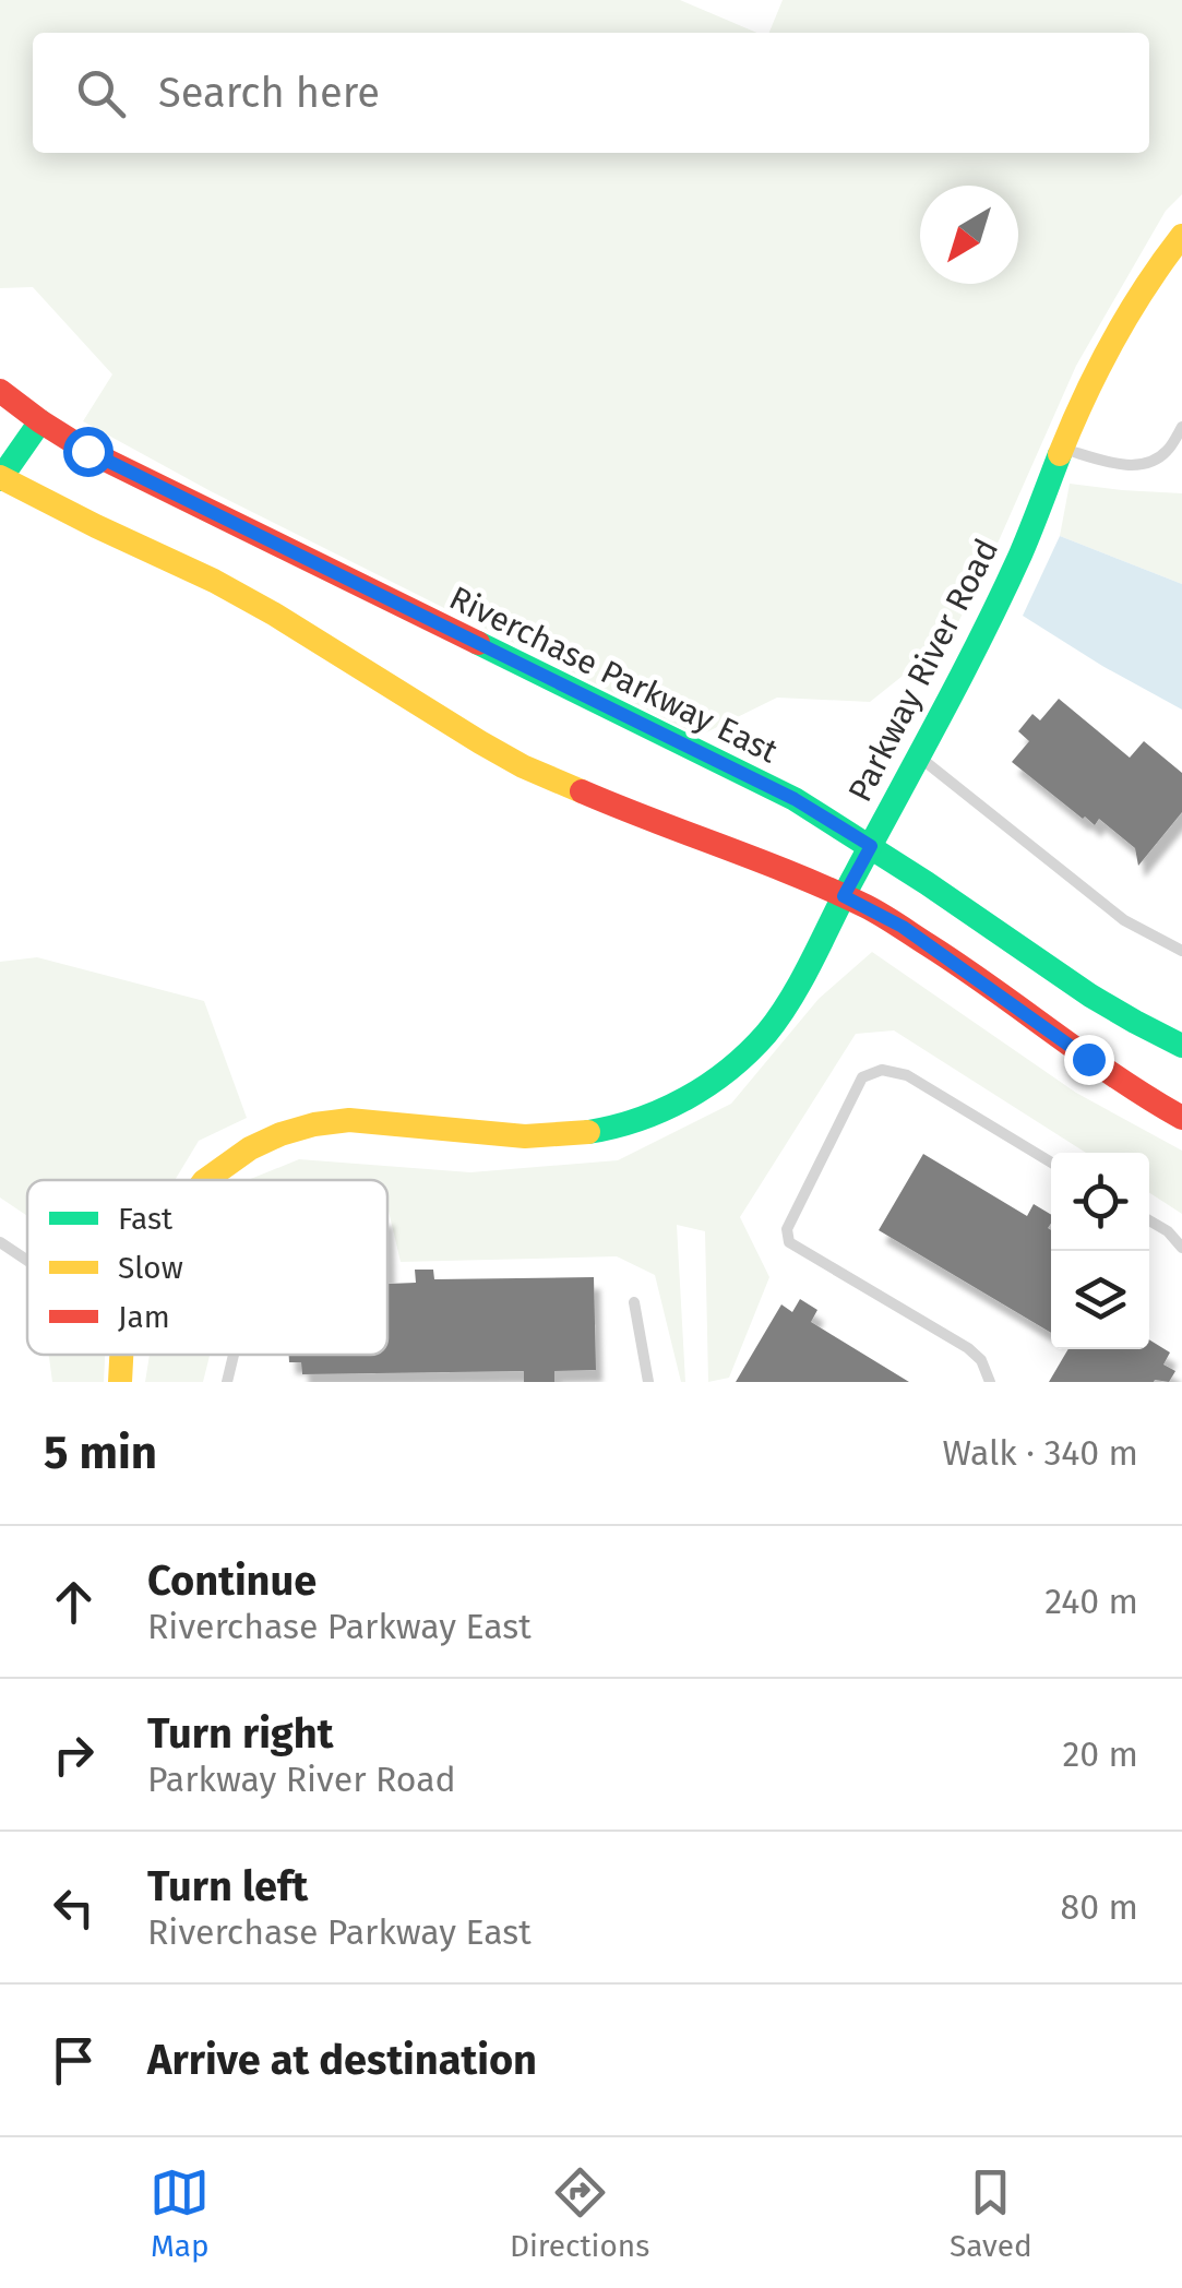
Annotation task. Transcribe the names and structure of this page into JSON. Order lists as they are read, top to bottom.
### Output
{
  "streets": {
    "street": ["Parkway River Road", "Riverchase Parkway East"]
  },
  "crossings": [
    ["Parkway River Road", "Riverchase Parkway East"]
  ],
  "legend": ["Fast", "Slow", "Jam"],
  "north": "bottom left",
  "page": {
    "search": "Search here",
    "heading": ["5 min", "Walk · 340 m"],
    "list": [
      ["Continue", "Riverchase Parkway East", "240 m"],
      ["Turn right", "Parkway River Road", "20 m"],
      ["Turn left", "Riverchase Parkway East", "80 m"],
      "Arrive at destination"
    ],
    "nav": ["Map", "Directions", "Saved"]
  }
}
